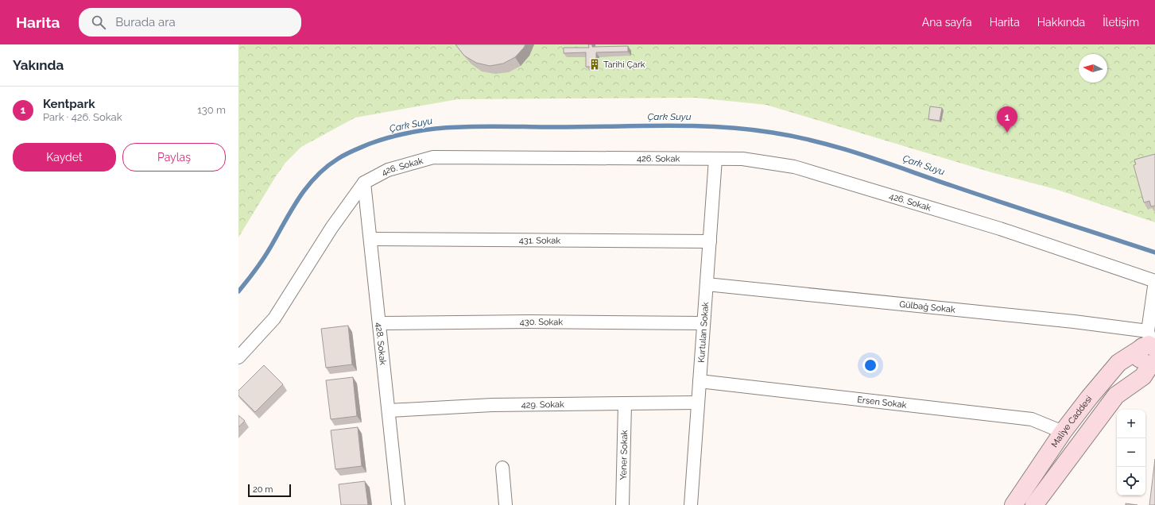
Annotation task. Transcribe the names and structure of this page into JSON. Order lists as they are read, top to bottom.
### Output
{
  "streets": {
    "main road": ["Maliye Caddesi"],
    "street": [
      "426. Sokak",
      "431. Sokak",
      "Gülbağ Sokak",
      "430. Sokak",
      "Kurtulan Sokak",
      "428. Sokak",
      "Ersen Sokak",
      "429. Sokak",
      "Yener Sokak"
    ]
  },
  "crossings": [
    ["426. Sokak", "Kurtulan Sokak"],
    ["426. Sokak", "428. Sokak"],
    ["431. Sokak", "Kurtulan Sokak"],
    ["431. Sokak", "428. Sokak"],
    ["Gülbağ Sokak", "Kurtulan Sokak"],
    ["Gülbağ Sokak", "Maliye Caddesi"],
    ["430. Sokak", "Kurtulan Sokak"],
    ["430. Sokak", "428. Sokak"],
    ["Kurtulan Sokak", "Ersen Sokak"],
    ["Kurtulan Sokak", "429. Sokak"],
    ["428. Sokak", "429. Sokak"],
    ["Ersen Sokak", "Maliye Caddesi"],
    ["429. Sokak", "Yener Sokak"]
  ],
  "water": ["Çark Suyu"],
  "places": {
    "building": ["Tarihi Çark"]
  },
  "scale_bar": "20 m",
  "north": "left",
  "page": {
    "header": "Harita",
    "search": "Burada ara",
    "nav": [
      "Ana sayfa",
      "Harita",
      "Hakkında",
      "İletişim"
    ],
    "heading": "Yakında",
    "list": [
      {
        "mark": "1",
        "name": "Kentpark",
        "note": "Park · 426. Sokak",
        "value": "130 m"
      }
    ],
    "pins": "1",
    "buttons": ["Kaydet", "Paylaş"],
    "map_buttons": ["+", "−"],
    "scale": "20 m"
  }
}
